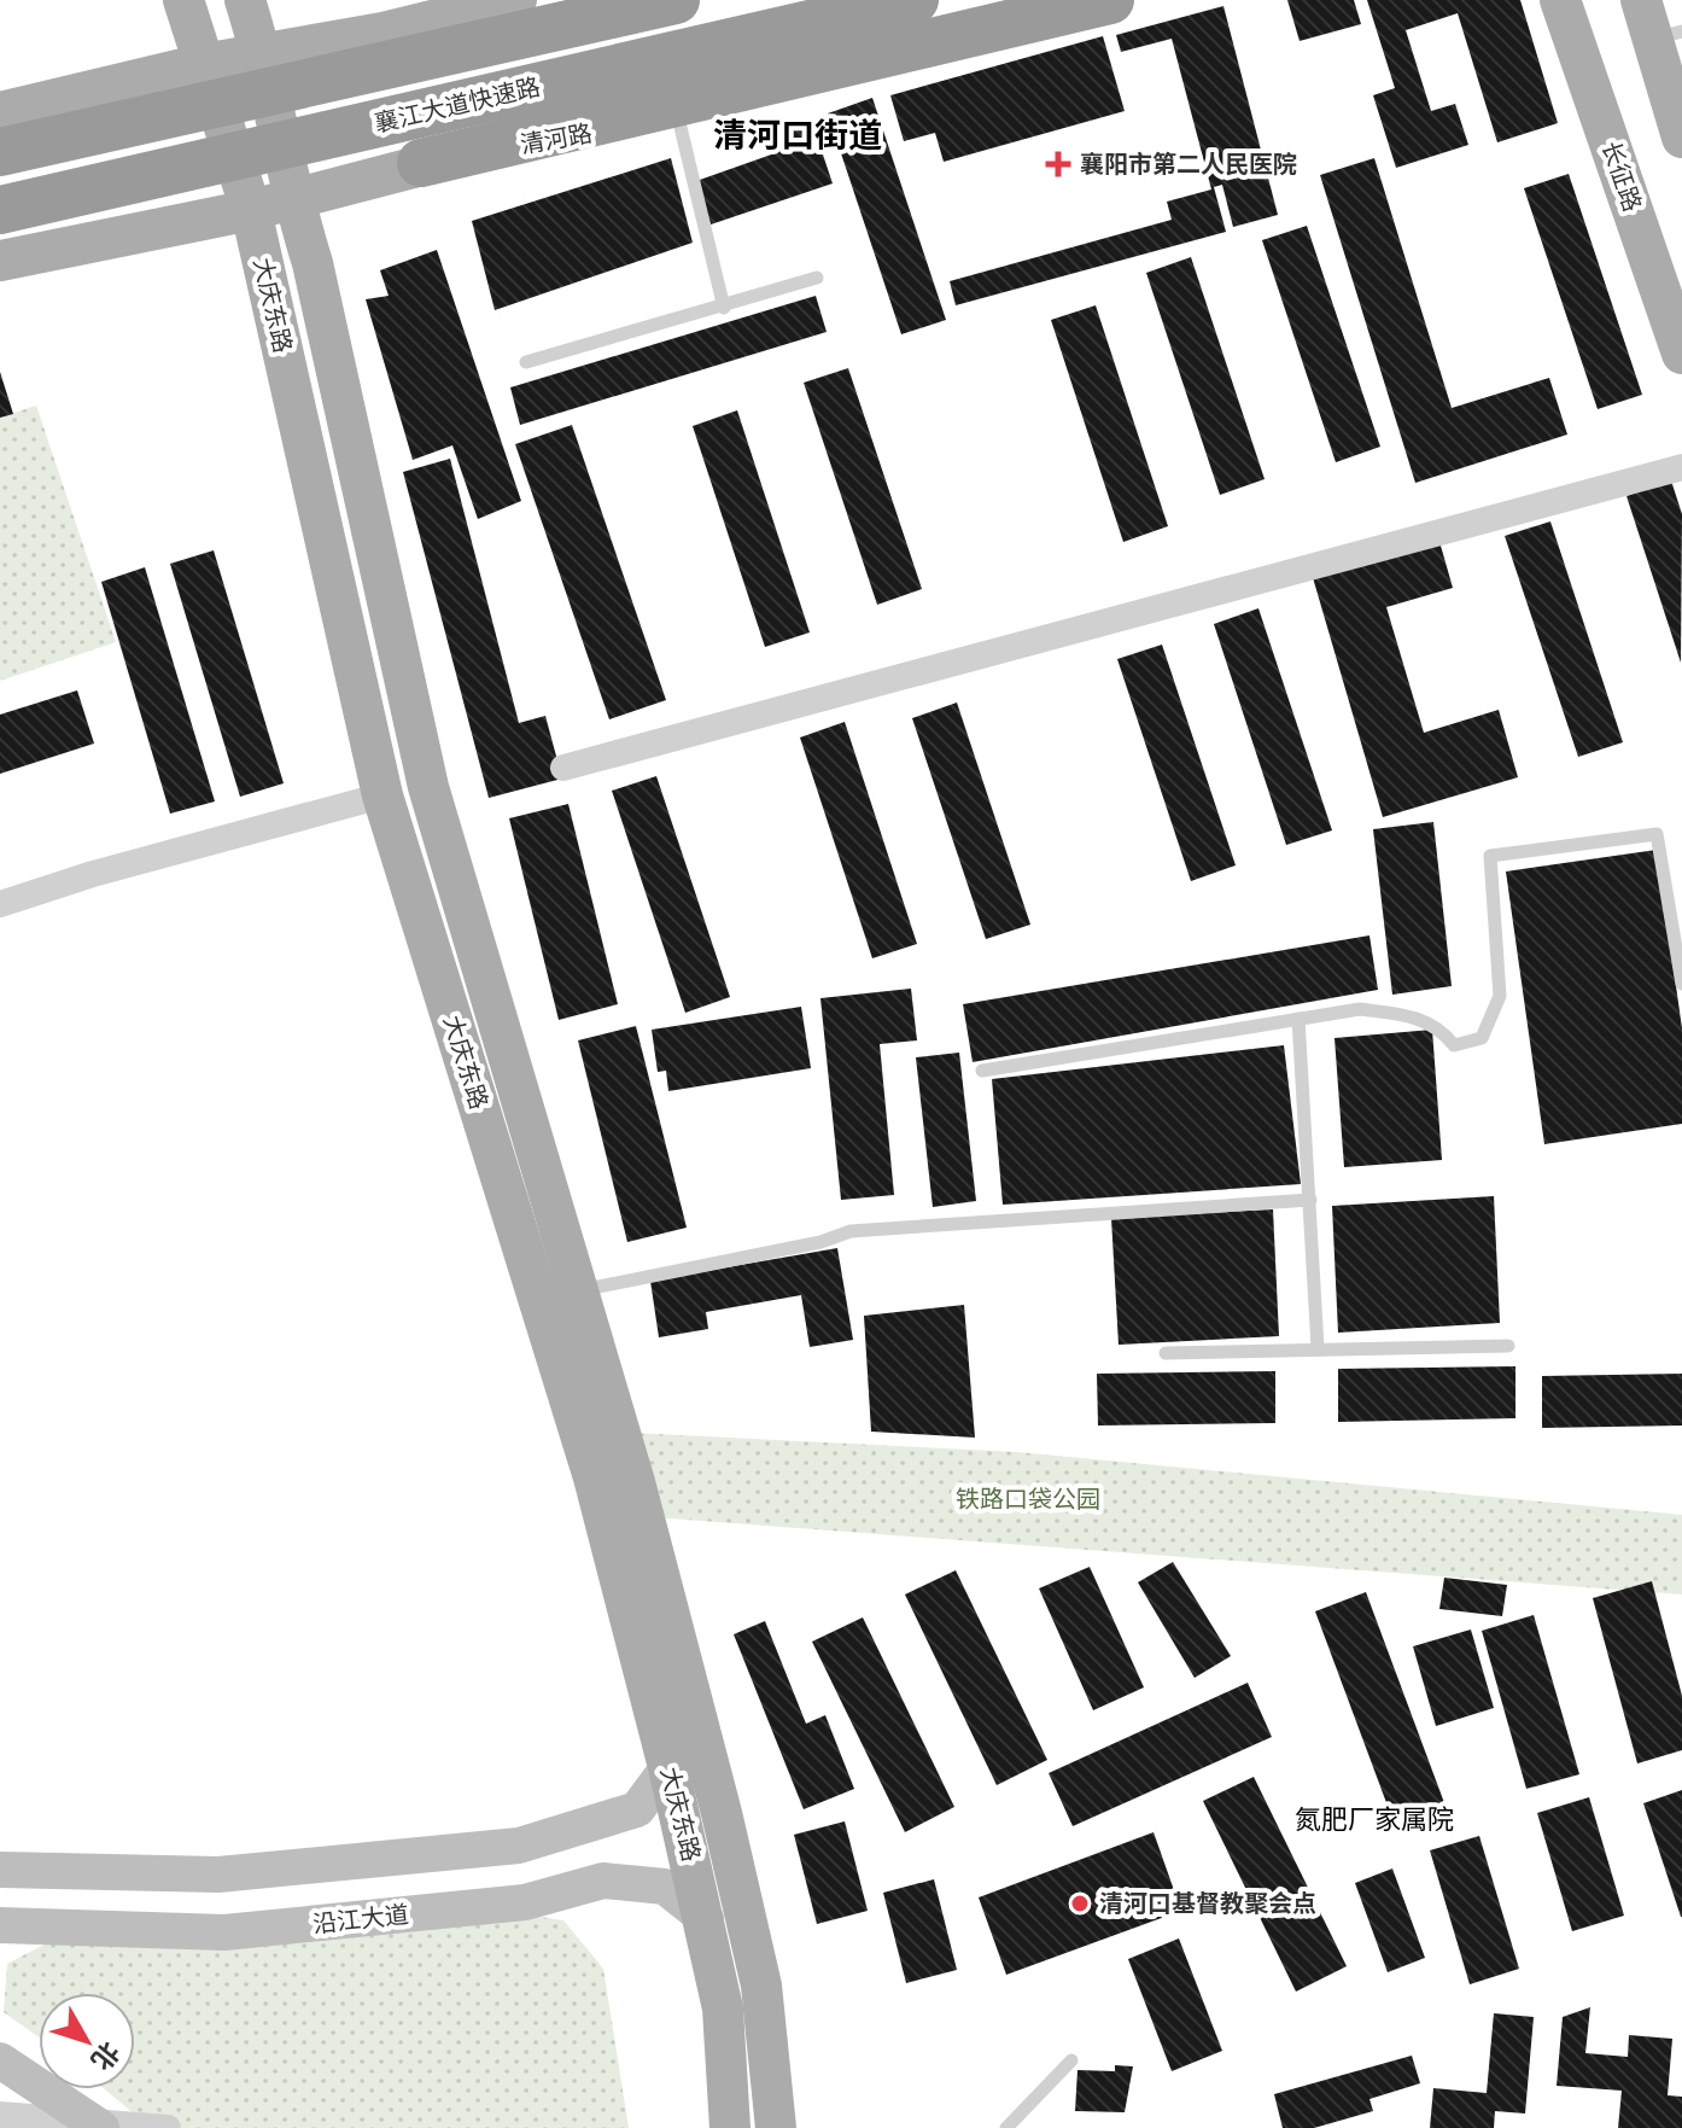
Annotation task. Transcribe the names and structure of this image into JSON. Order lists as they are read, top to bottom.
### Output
{
  "streets": {
    "highway": ["襄江大道快速路"],
    "main road": ["长征路", "大庆东路", "沿江大道"]
  },
  "crossings": [
    ["大庆东路", "沿江大道"]
  ],
  "districts": ["清河口街道", "氮肥厂家属院"],
  "parks": ["铁路口袋公园"],
  "places": {
    "health": ["襄阳市第二人民医院"],
    "other": ["清河口基督教聚会点"]
  },
  "north": "bottom right"
}
